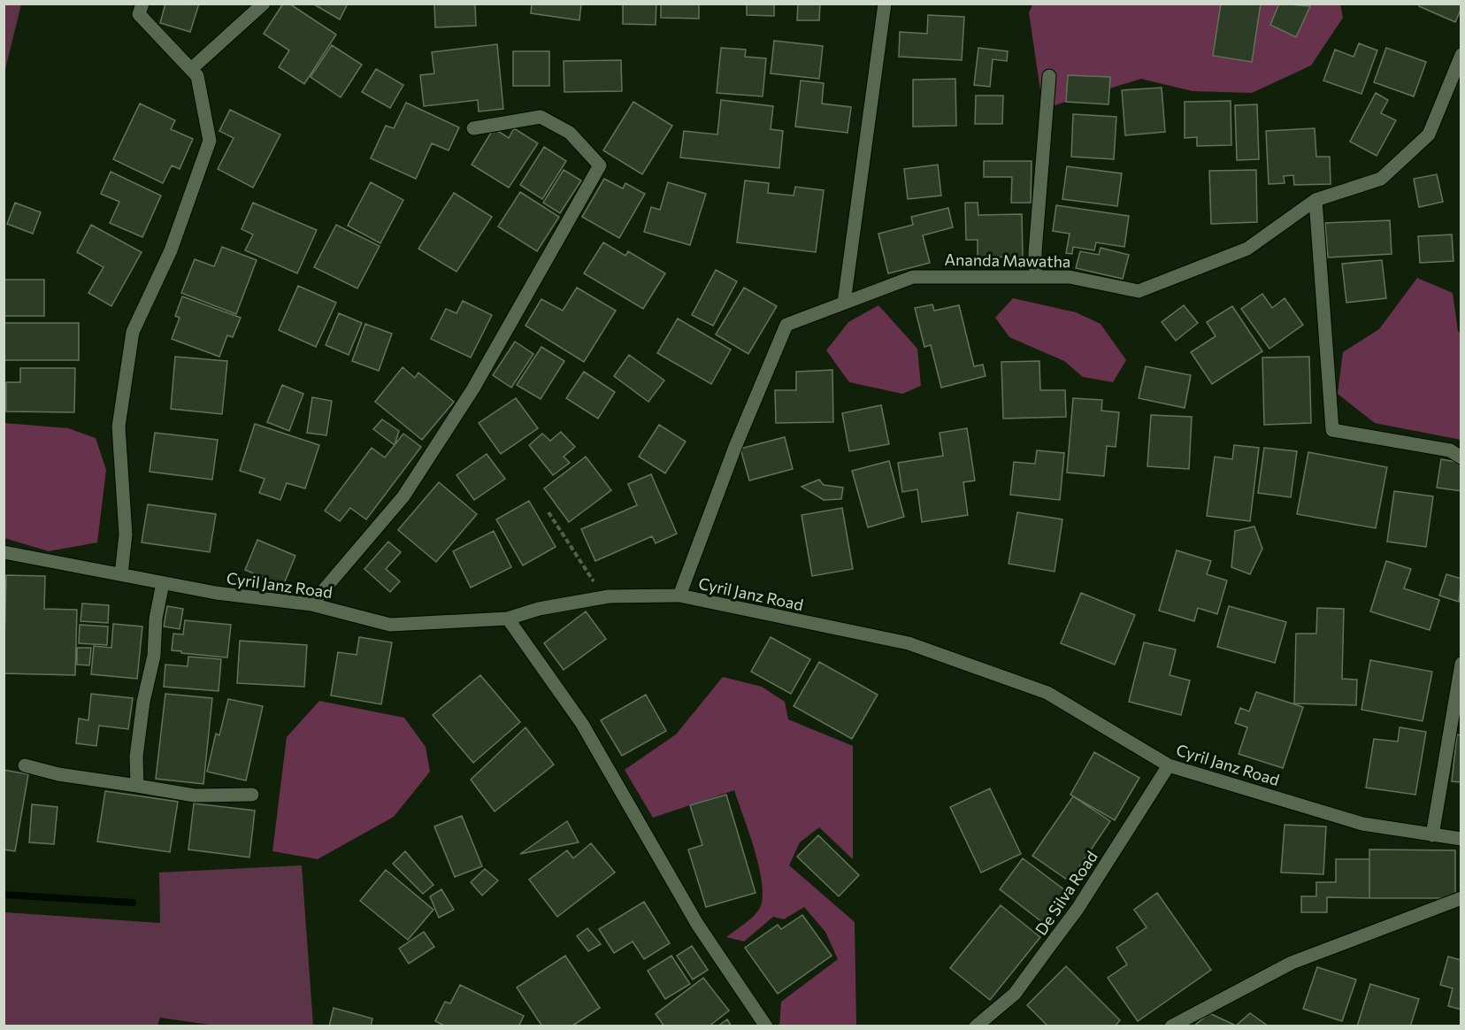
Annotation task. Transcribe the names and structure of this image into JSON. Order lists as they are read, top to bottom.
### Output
{
  "streets": {
    "street": ["Ananda Mawatha", "Cyril Janz Road", "De Silva Road"]
  },
  "crossings": [
    ["Ananda Mawatha", "Cyril Janz Road"],
    ["Cyril Janz Road", "De Silva Road"]
  ]
}
